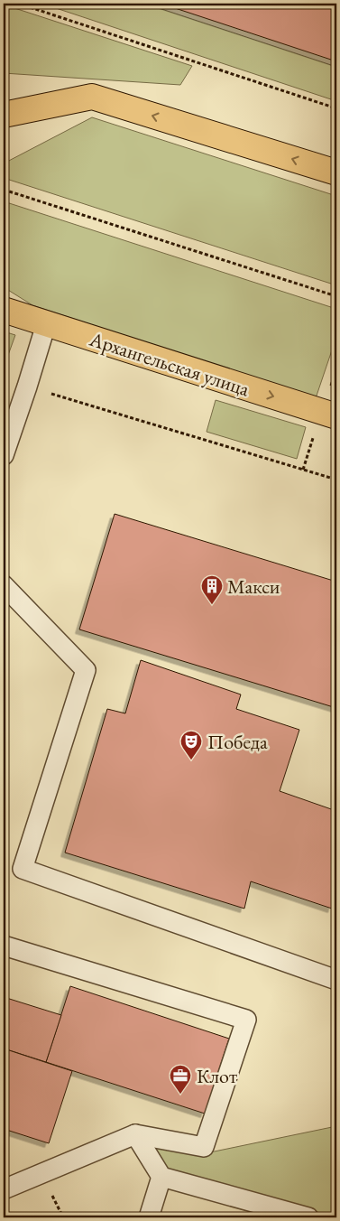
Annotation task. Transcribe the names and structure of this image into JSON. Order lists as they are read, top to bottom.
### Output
{
  "streets": {
    "main road": ["Архангельская улица"]
  },
  "one_way": ["Архангельская улица"],
  "places": {
    "building": ["Макси"],
    "theatre": ["Победа"],
    "office": ["Клот"]
  }
}
